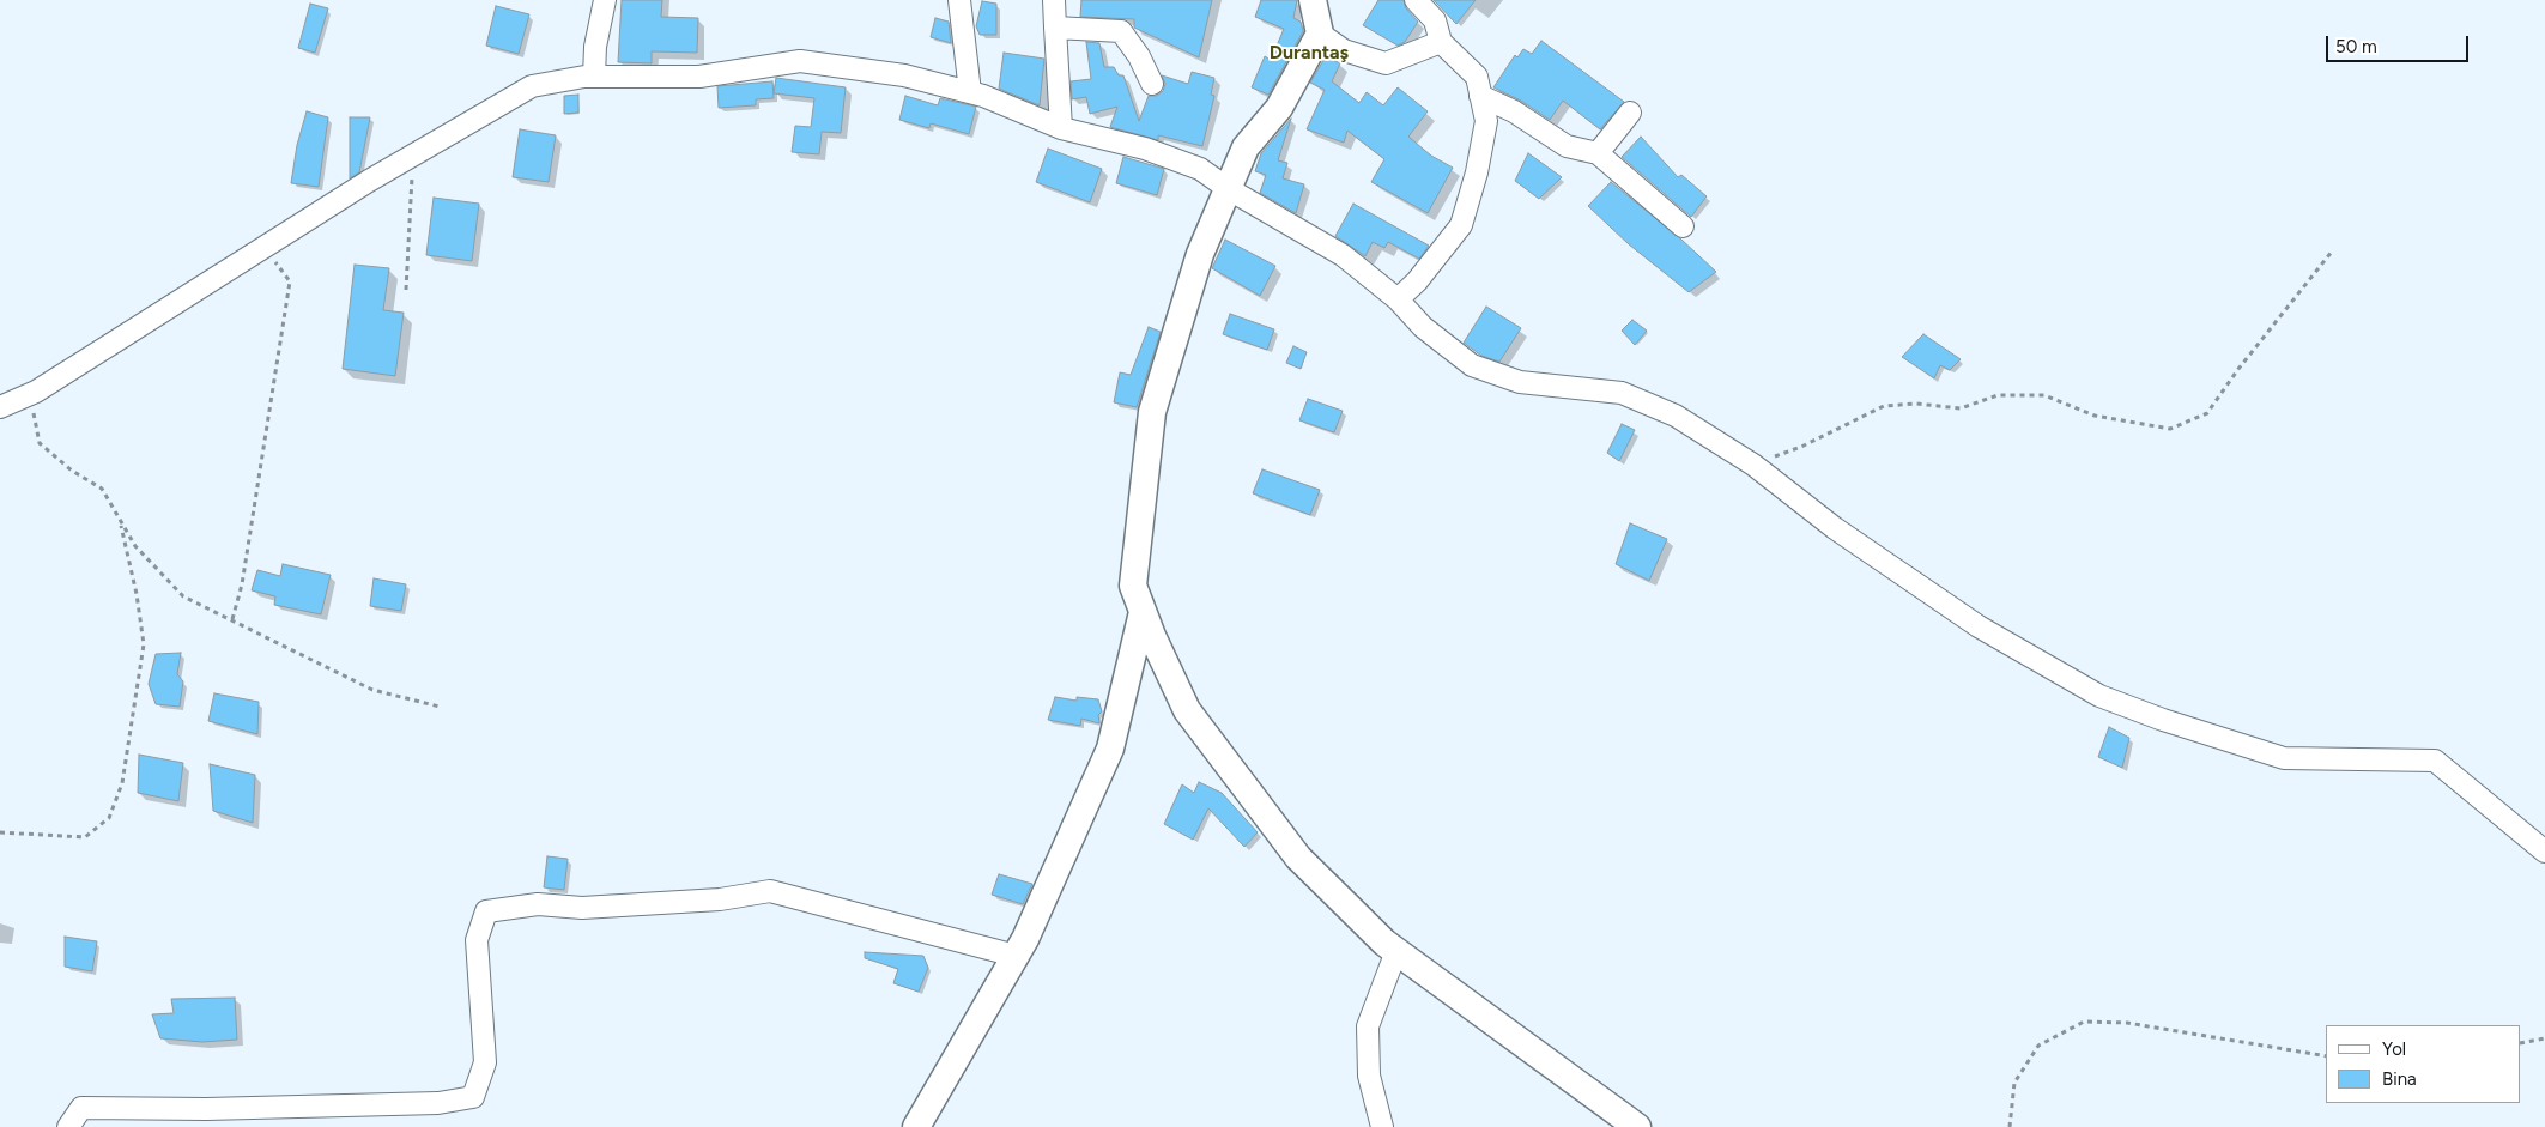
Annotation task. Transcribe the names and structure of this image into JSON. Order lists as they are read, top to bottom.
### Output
{
  "districts": ["Durantaş"],
  "legend": ["Yol", "Bina"],
  "scale_bar": "50 m"
}
